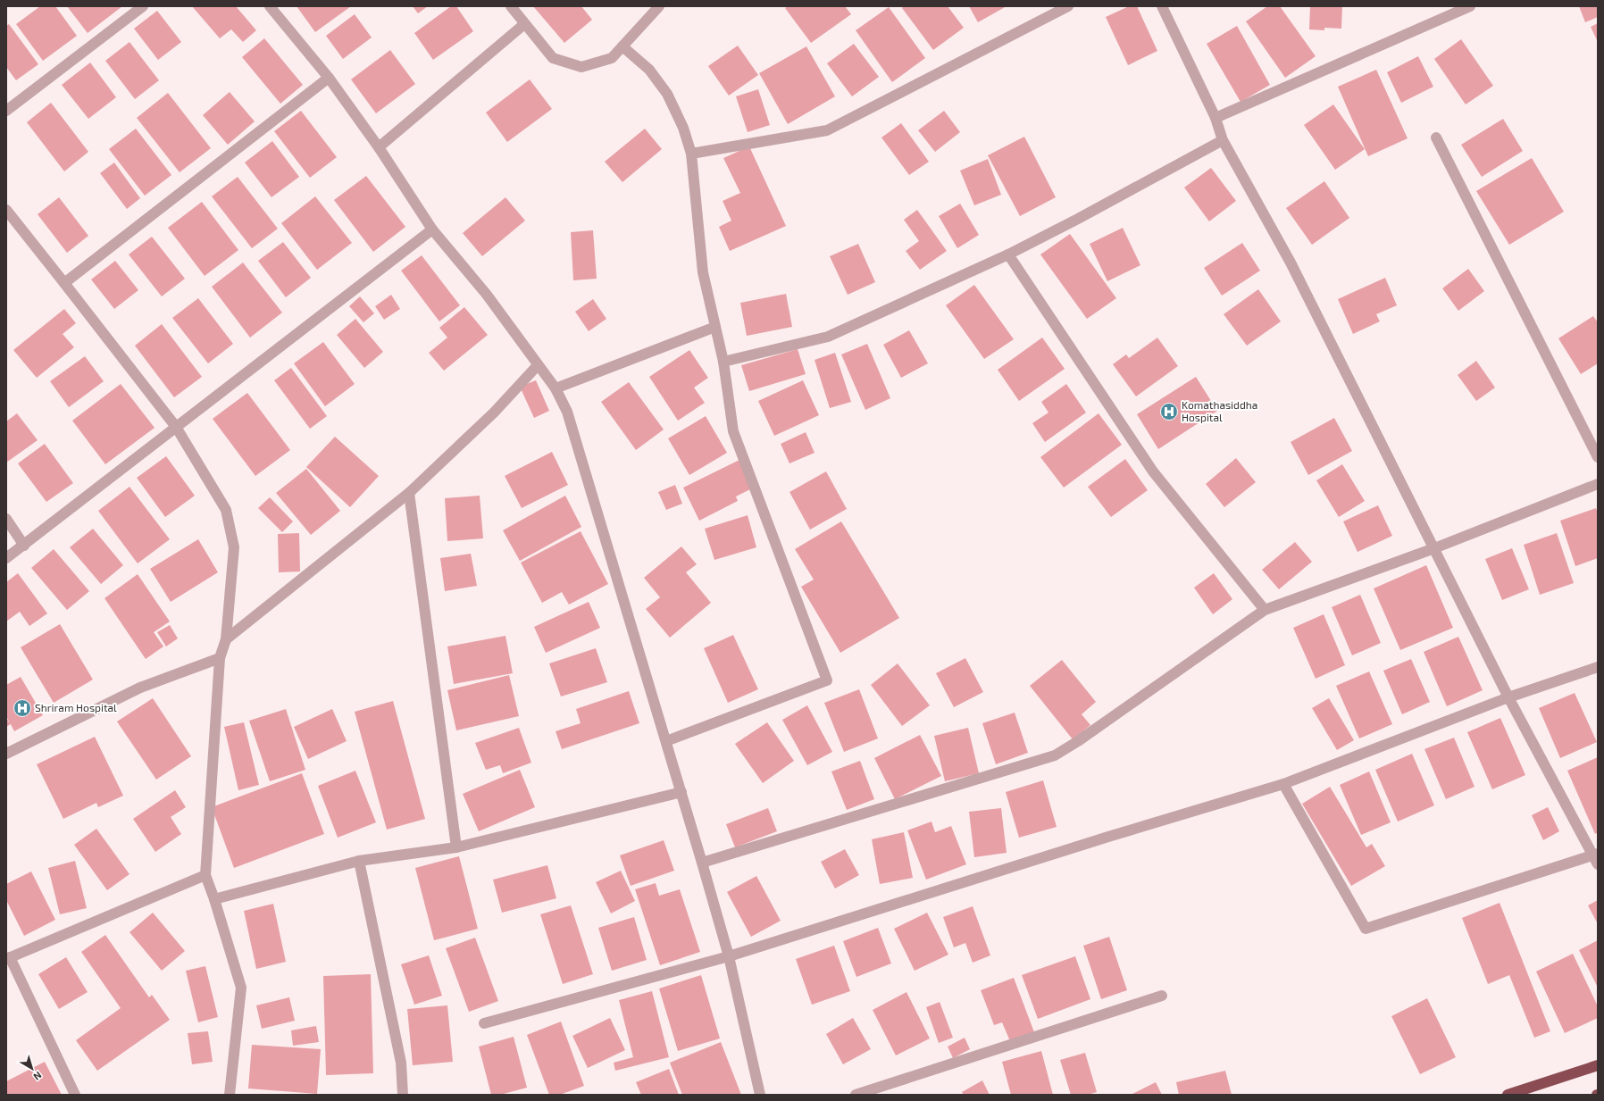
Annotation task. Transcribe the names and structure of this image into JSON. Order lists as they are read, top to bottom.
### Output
{
  "places": {
    "hospital": ["Komathasiddha Hospital", "Shriram Hospital"]
  },
  "north": "bottom right"
}
